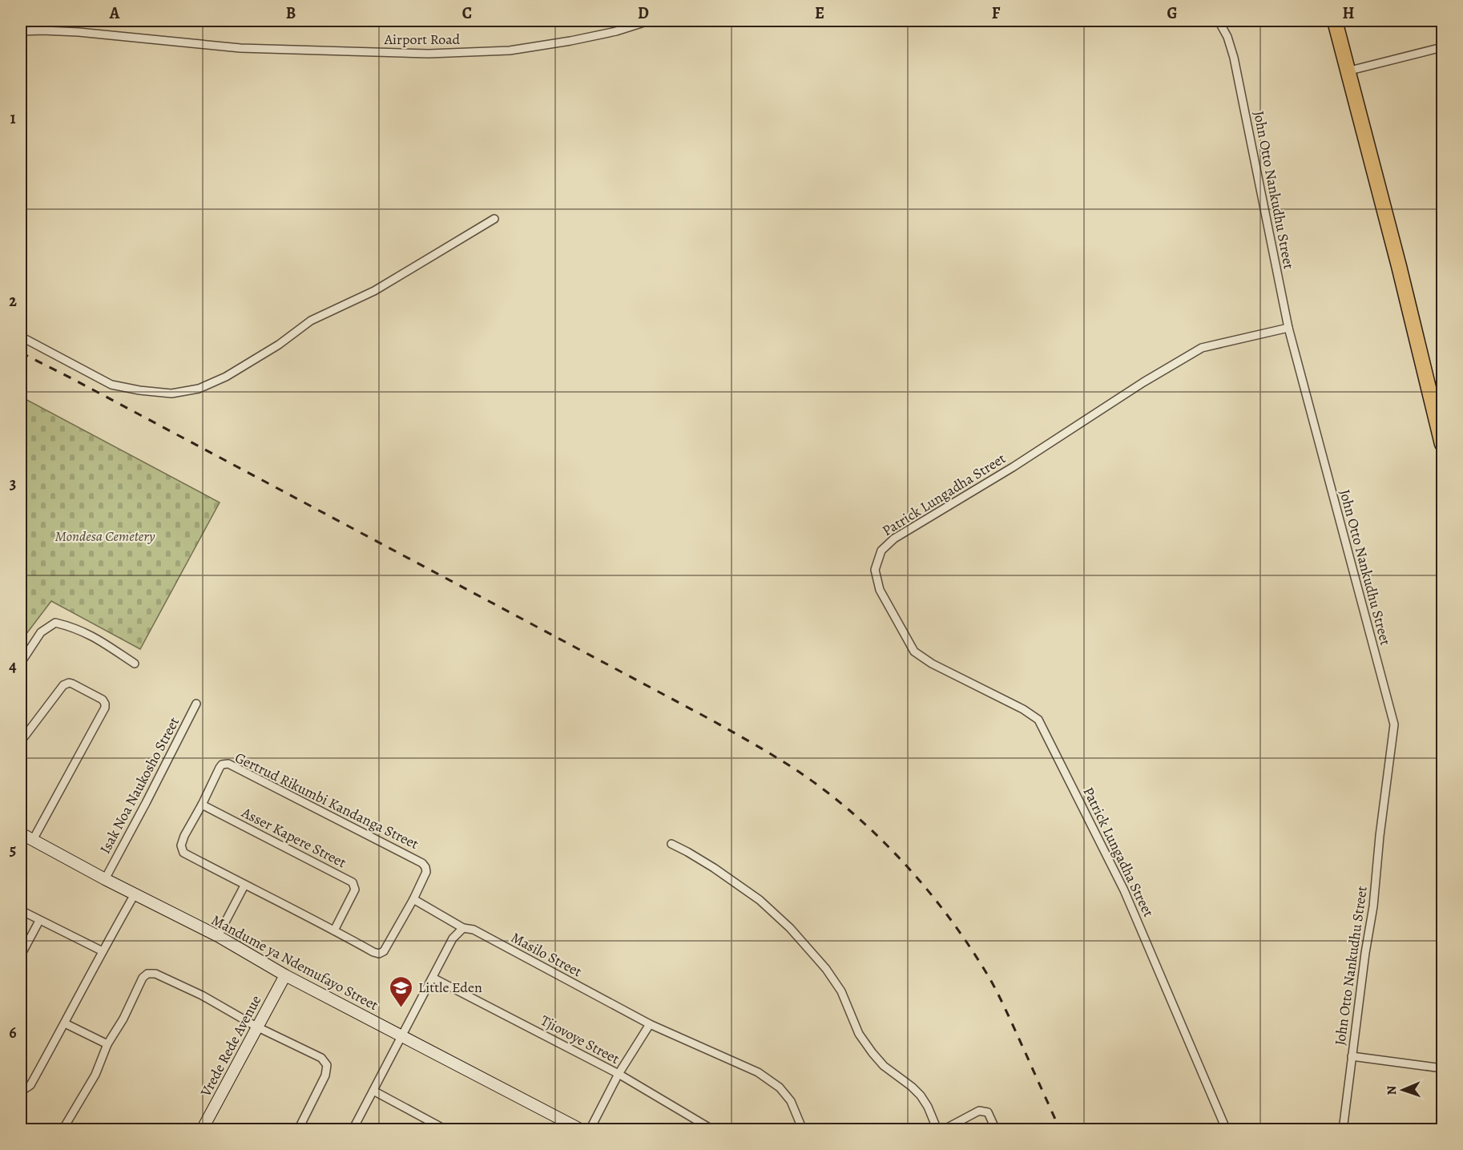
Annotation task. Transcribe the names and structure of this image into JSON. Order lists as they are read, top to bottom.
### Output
{
  "streets": {
    "street": [
      "Airport Road",
      "John Otto Nankudhu Street",
      "Patrick Lungadha Street",
      "Isak Noa Naukosho Street",
      "Gertrud Rikumbi Kandanga Street",
      "Asser Kapere Street",
      "Masilo Street",
      "Mandume ya Ndemufayo Street",
      "Tjiovoye Street",
      "Vrede Rede Avenue"
    ]
  },
  "crossings": [
    ["John Otto Nankudhu Street", "Patrick Lungadha Street"],
    ["Isak Noa Naukosho Street", "Mandume ya Ndemufayo Street"],
    ["Gertrud Rikumbi Kandanga Street", "Asser Kapere Street"],
    ["Gertrud Rikumbi Kandanga Street", "Masilo Street"],
    ["Mandume ya Ndemufayo Street", "Vrede Rede Avenue"]
  ],
  "parks": ["Mondesa Cemetery"],
  "places": {
    "school or university": ["Little Eden"]
  },
  "north": "left",
  "grid": {
    "columns": [
      "A",
      "B",
      "C",
      "D",
      "E",
      "F",
      "G",
      "H"
    ],
    "rows": [
      "1",
      "2",
      "3",
      "4",
      "5",
      "6"
    ]
  }
}
